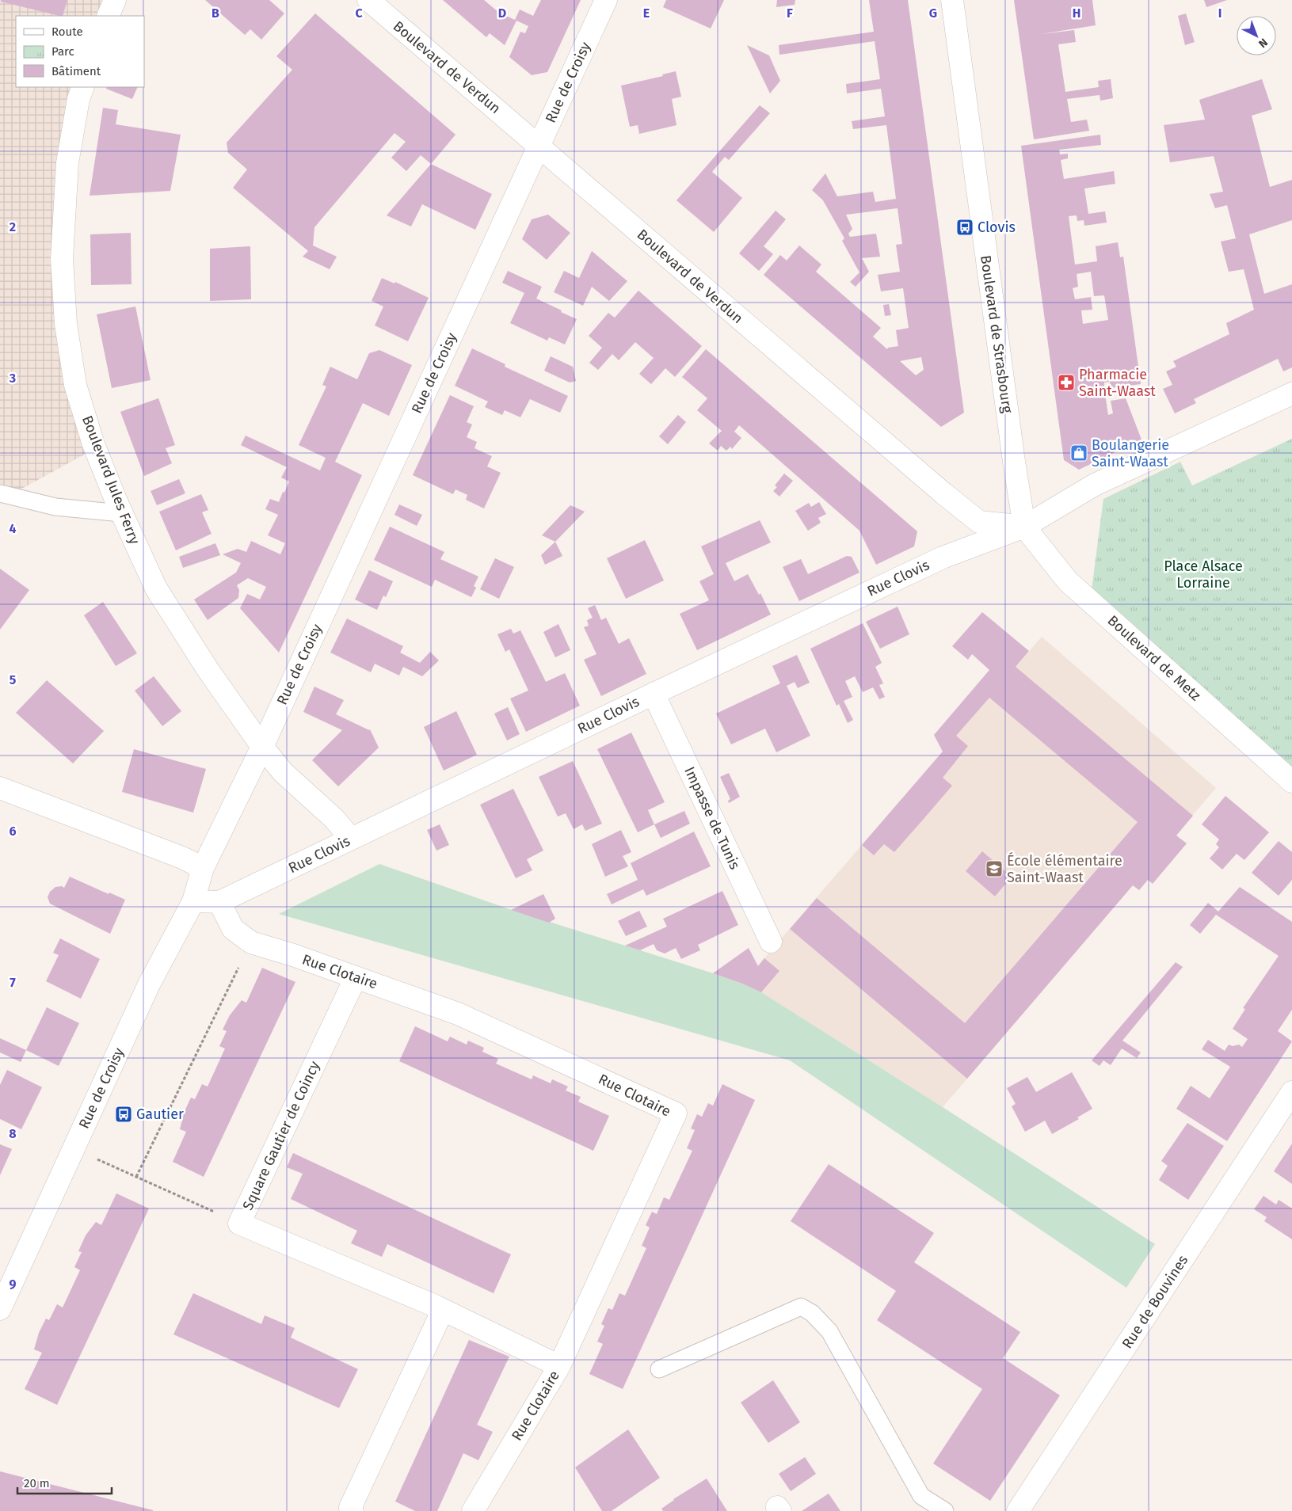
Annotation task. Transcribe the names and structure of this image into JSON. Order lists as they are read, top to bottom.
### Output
{
  "streets": {
    "street": [
      "Boulevard de Verdun",
      "Rue de Croisy",
      "Boulevard de Strasbourg",
      "Boulevard Jules Ferry",
      "Rue Clovis",
      "Boulevard de Metz",
      "Impasse de Tunis",
      "Rue Clotaire",
      "Square Gautier de Coincy",
      "Rue de Bouvines"
    ]
  },
  "crossings": [
    ["Boulevard de Verdun", "Rue de Croisy"],
    ["Boulevard de Verdun", "Boulevard de Strasbourg"],
    ["Boulevard de Verdun", "Rue Clovis"],
    ["Boulevard de Verdun", "Boulevard de Metz"],
    ["Rue de Croisy", "Boulevard Jules Ferry"],
    ["Rue de Croisy", "Rue Clovis"],
    ["Boulevard de Strasbourg", "Rue Clovis"],
    ["Boulevard de Strasbourg", "Boulevard de Metz"],
    ["Rue Clovis", "Boulevard de Metz"],
    ["Rue Clovis", "Impasse de Tunis"],
    ["Rue Clovis", "Rue Clotaire"],
    ["Rue Clotaire", "Square Gautier de Coincy"]
  ],
  "parks": ["Place Alsace Lorraine"],
  "places": {
    "bus stop": ["Clovis", "Gautier"],
    "pharmacy": ["Pharmacie Saint-Waast"],
    "shop": ["Boulangerie Saint-Waast"],
    "school or university": ["École élémentaire Saint-Waast"]
  },
  "legend": ["Route", "Parc", "Bâtiment"],
  "scale_bar": "20 m",
  "north": "bottom right",
  "grid": {
    "columns": [
      "B",
      "C",
      "D",
      "E",
      "F",
      "G",
      "H",
      "I"
    ],
    "rows": [
      "2",
      "3",
      "4",
      "5",
      "6",
      "7",
      "8",
      "9"
    ]
  }
}
